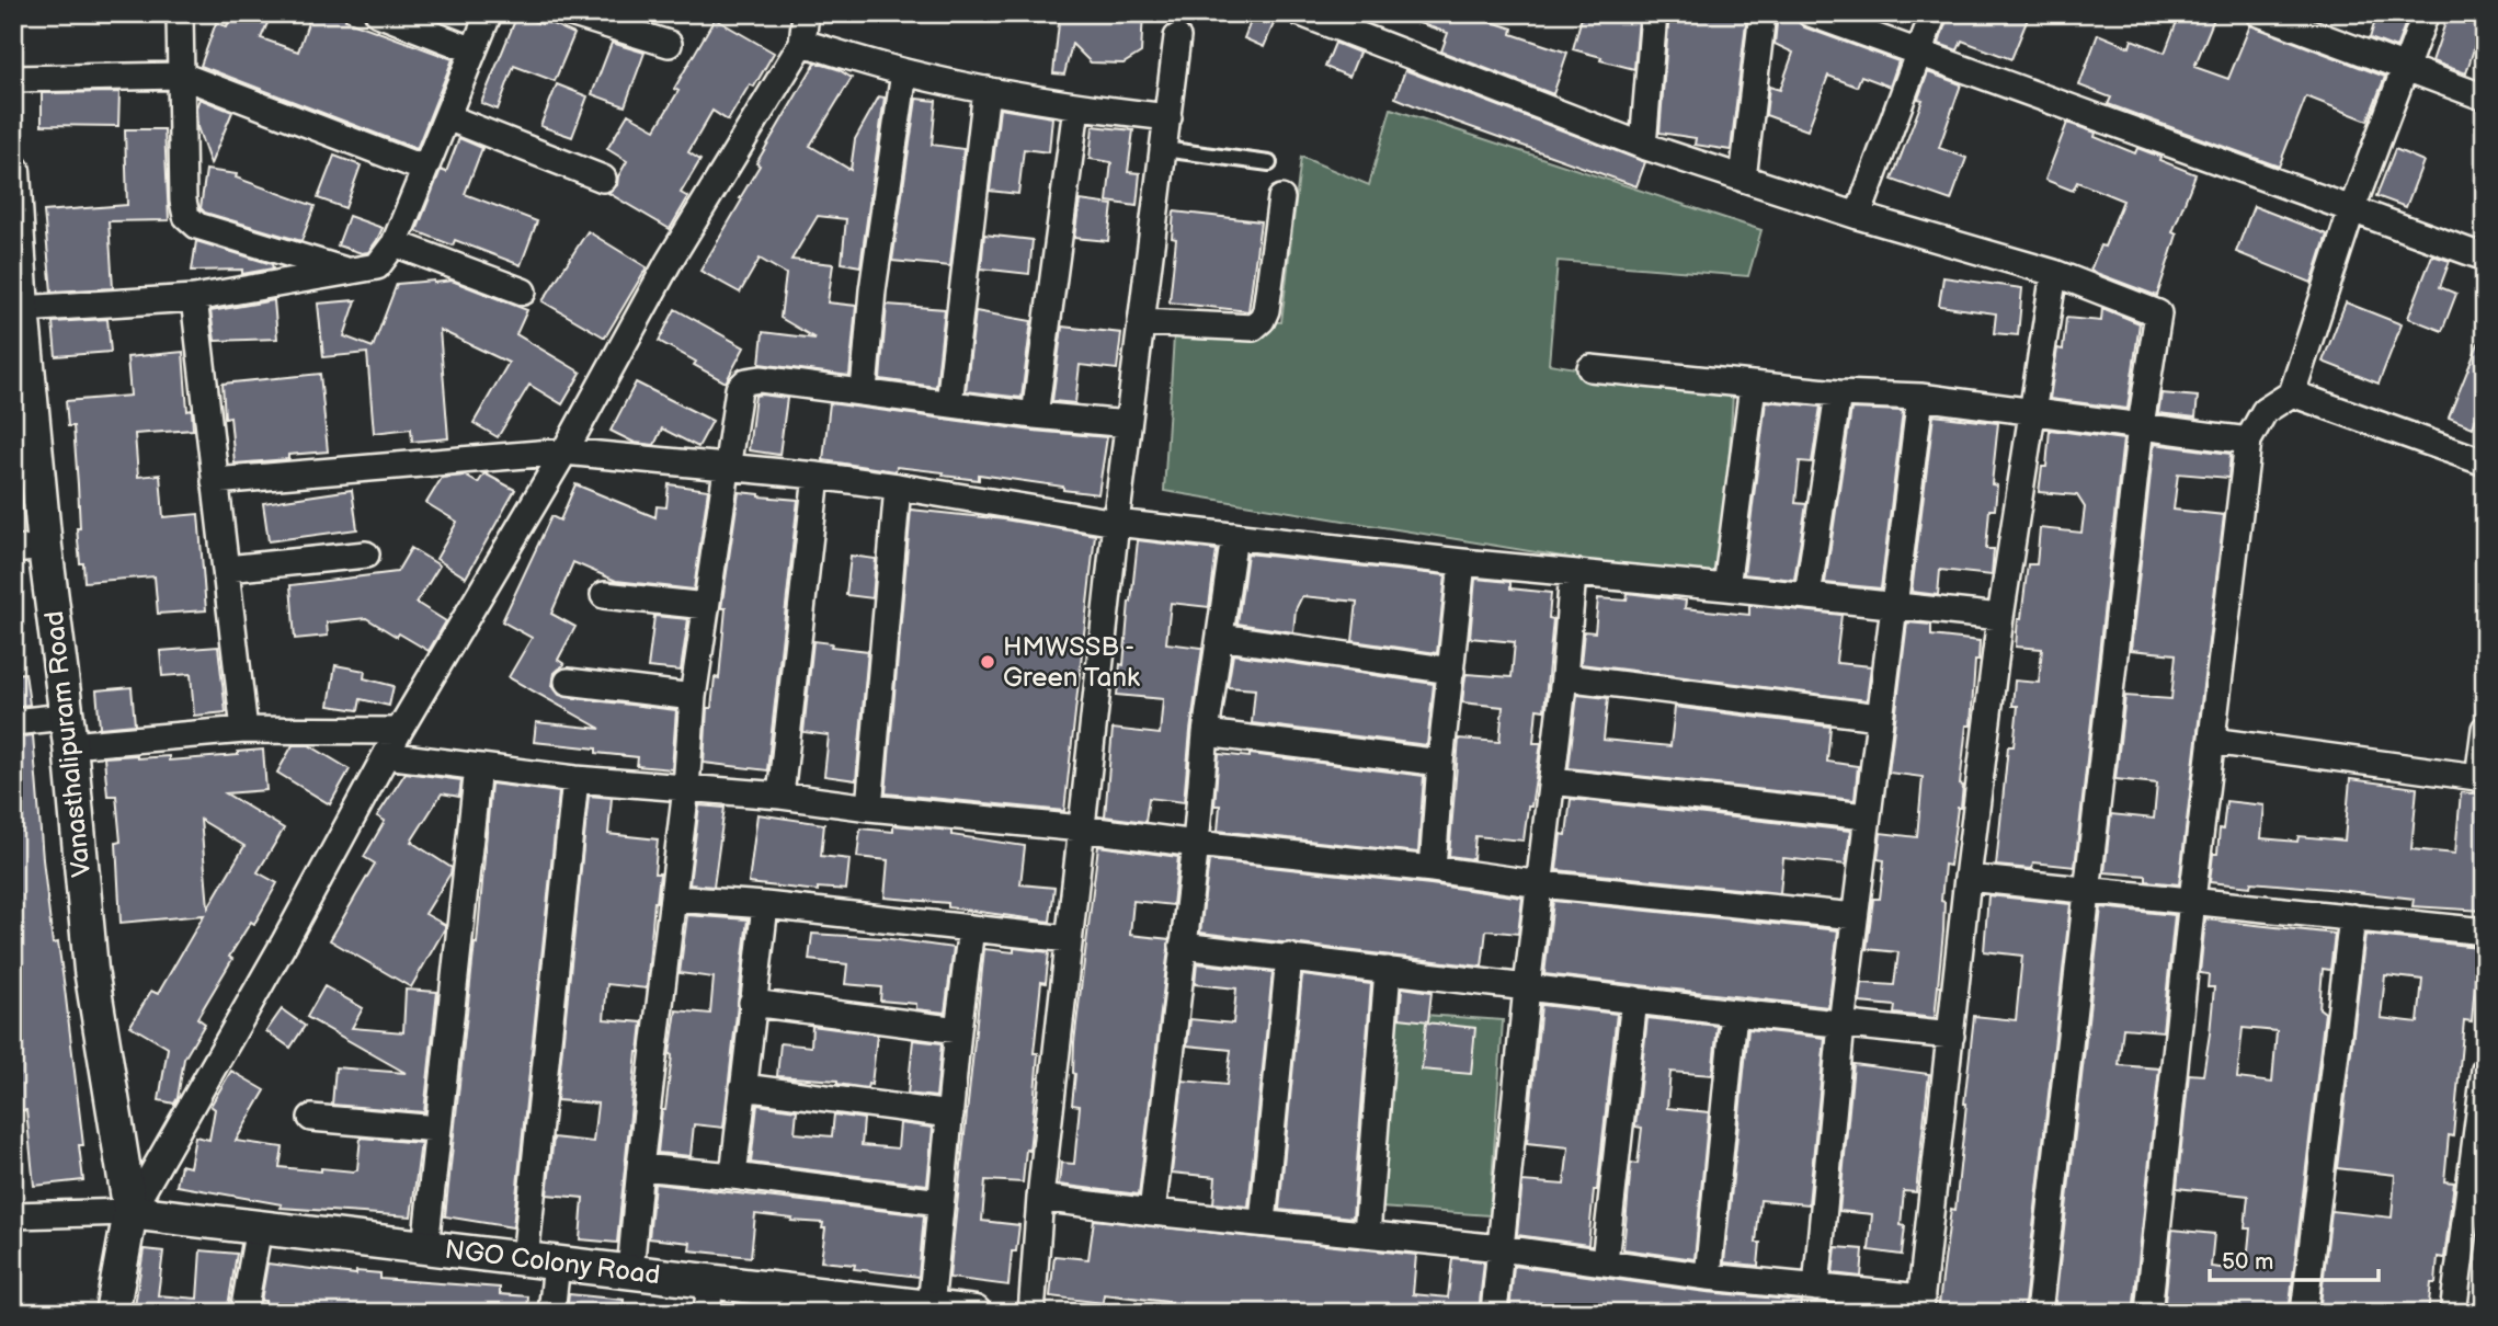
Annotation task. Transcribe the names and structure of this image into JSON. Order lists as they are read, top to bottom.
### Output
{
  "streets": {
    "street": ["Vanasthalipuram Road", "NGO Colony Road"]
  },
  "crossings": [
    ["Vanasthalipuram Road", "NGO Colony Road"]
  ],
  "places": ["HMWSSB - Green Tank"],
  "scale_bar": "50 m"
}
